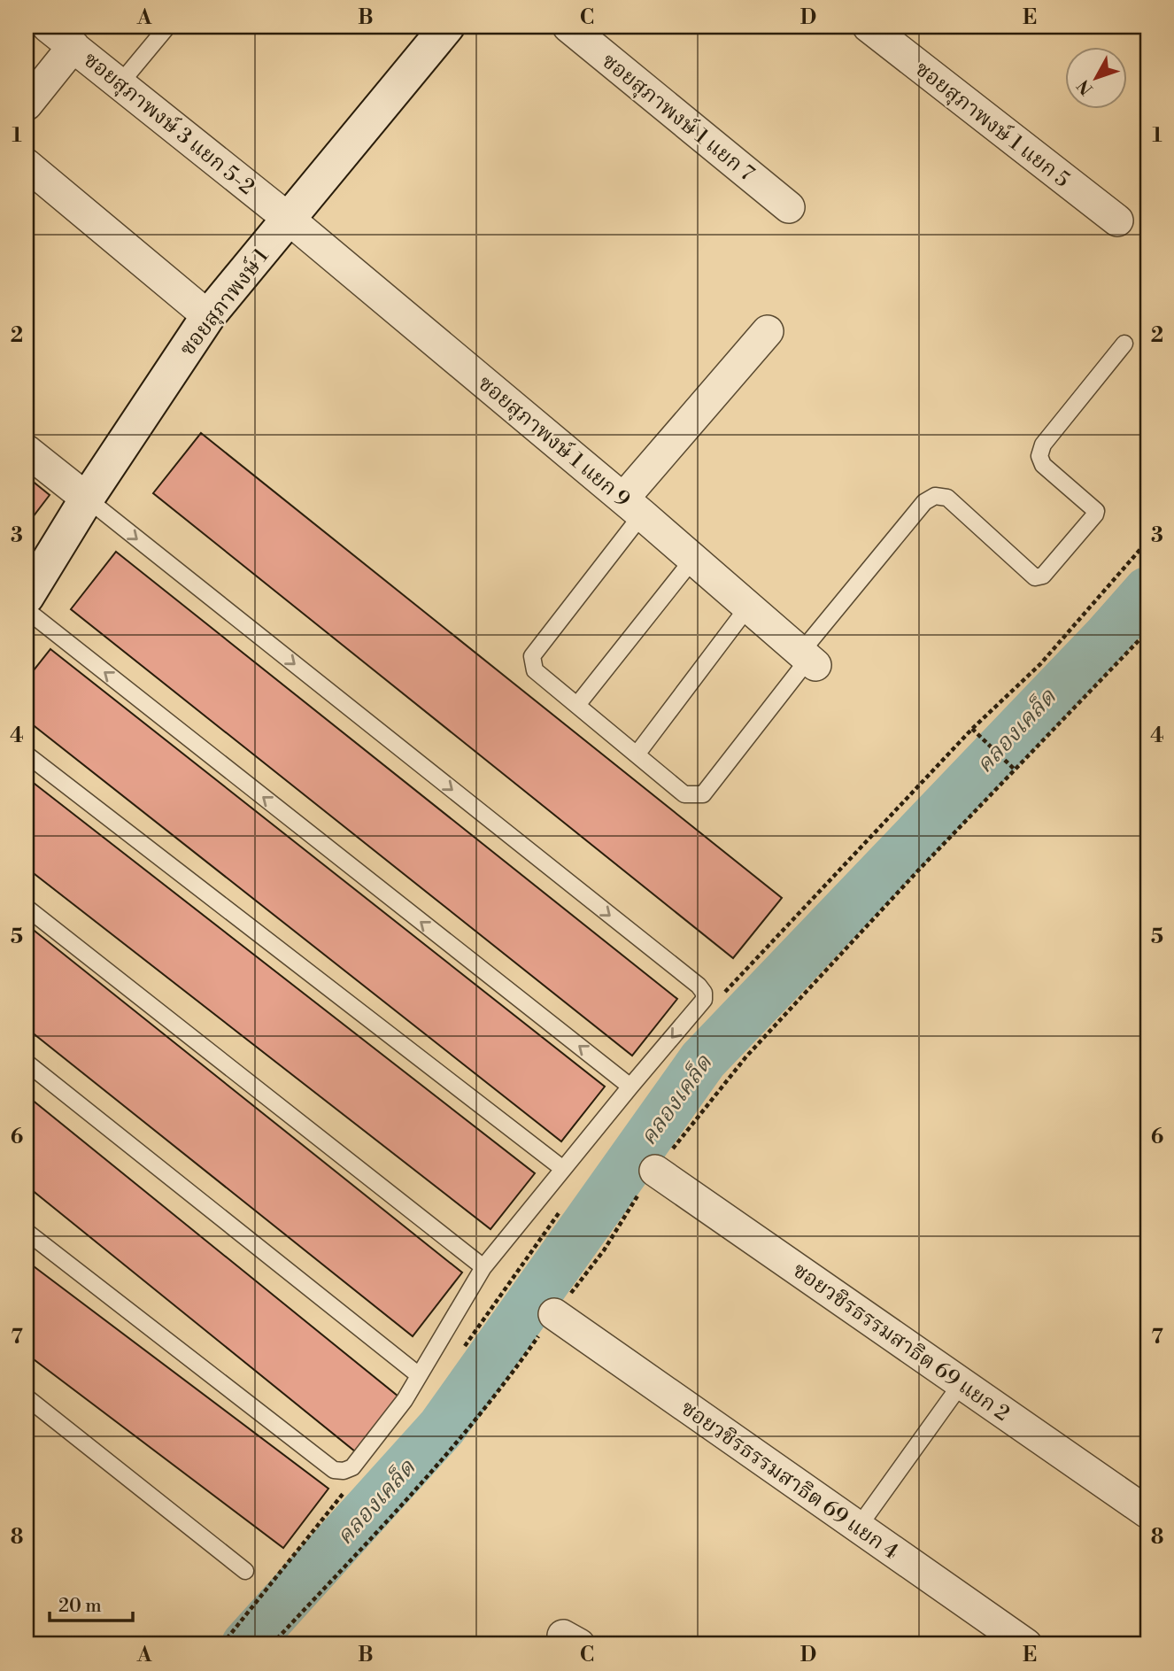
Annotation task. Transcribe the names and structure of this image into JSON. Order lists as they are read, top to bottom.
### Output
{
  "streets": {
    "street": [
      "ซอยสุภาพงษ์ 1 แยก 7",
      "ซอยสุภาพงษ์ 3 แยก 5-2",
      "ซอยสุภาพงษ์ 1 แยก 5",
      "ซอยสุภาพงษ์ 1",
      "ซอยสุภาพงษ์ 1 แยก 9",
      "ซอยวชิรธรรมสาธิต 69 แยก 2",
      "ซอยวชิรธรรมสาธิต 69 แยก 4"
    ]
  },
  "crossings": [
    ["ซอยสุภาพงษ์ 3 แยก 5-2", "ซอยสุภาพงษ์ 1"],
    ["ซอยสุภาพงษ์ 3 แยก 5-2", "ซอยสุภาพงษ์ 1 แยก 9"],
    ["ซอยสุภาพงษ์ 1", "ซอยสุภาพงษ์ 1 แยก 9"]
  ],
  "water": ["คลองเคล็ด"],
  "scale_bar": "20 m",
  "north": "bottom left",
  "grid": {
    "columns": [
      "A",
      "B",
      "C",
      "D",
      "E"
    ],
    "rows": [
      "1",
      "2",
      "3",
      "4",
      "5",
      "6",
      "7",
      "8"
    ]
  }
}
